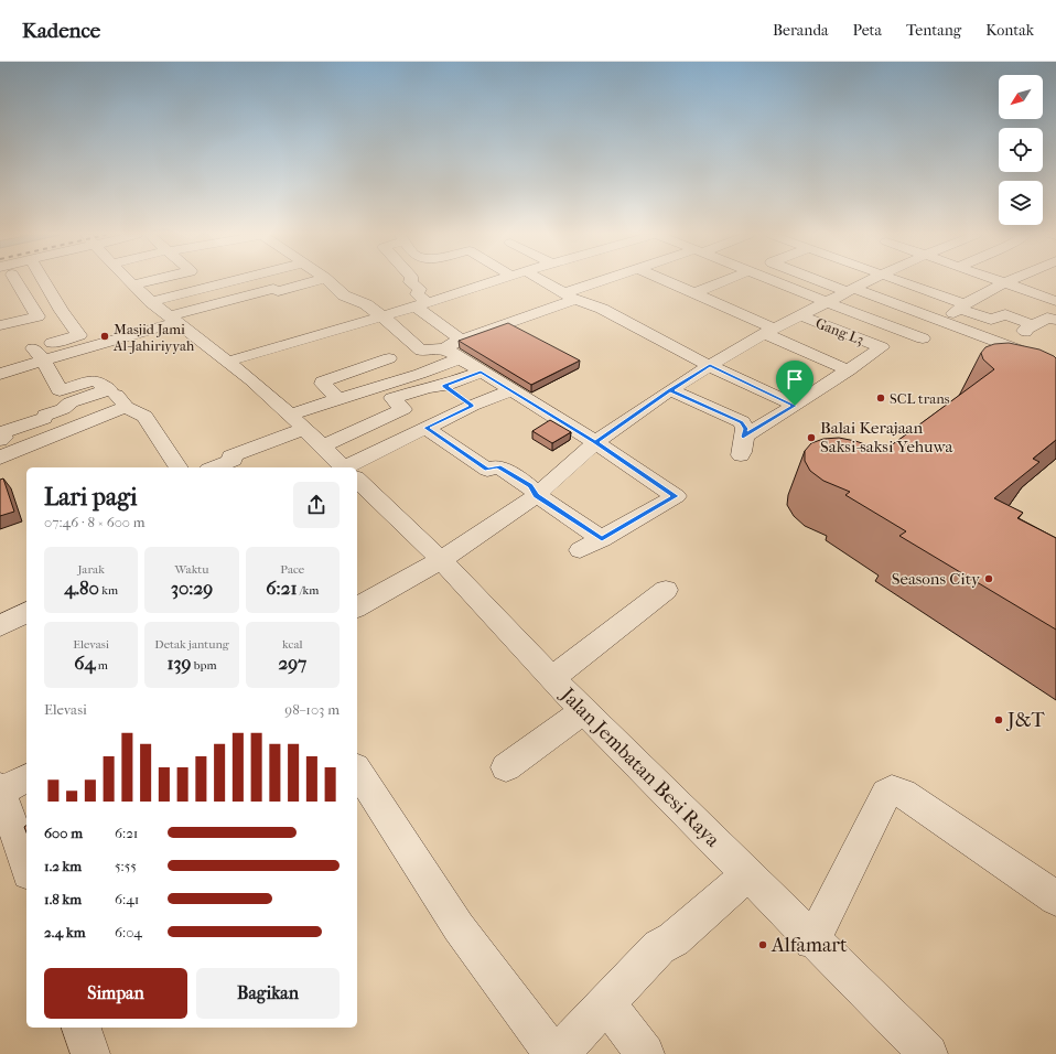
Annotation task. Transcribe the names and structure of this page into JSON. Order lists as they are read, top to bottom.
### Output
{
  "streets": {
    "street": ["Gang L3", "Jalan Jembatan Besi Raya"]
  },
  "places": [
    "Masjid Jami Al-Jahiriyyah",
    "SCL trans",
    "Balai Kerajaan Saksi-saksi Yehuwa",
    "Seasons City",
    "J&T",
    "Alfamart"
  ],
  "north": "bottom left",
  "page": {
    "header": "Kadence",
    "nav": [
      "Beranda",
      "Peta",
      "Tentang",
      "Kontak"
    ],
    "heading": ["Lari pagi", "07:46 · 8 × 600 m"],
    "stats": [
      ["Jarak", "4.80 km"],
      ["Waktu", "30:29"],
      ["Pace", "6:21 /km"],
      ["Elevasi", "64 m"],
      ["Detak jantung", "139 bpm"],
      ["kcal", "297"]
    ],
    "chart": ["Elevasi", "98–103 m"],
    "list": [
      {
        "name": "600 m",
        "note": "6:21"
      },
      {
        "name": "1.2 km",
        "note": "5:55"
      },
      {
        "name": "1.8 km",
        "note": "6:41"
      },
      {
        "name": "2.4 km",
        "note": "6:04"
      }
    ],
    "buttons": ["Simpan", "Bagikan"]
  }
}
